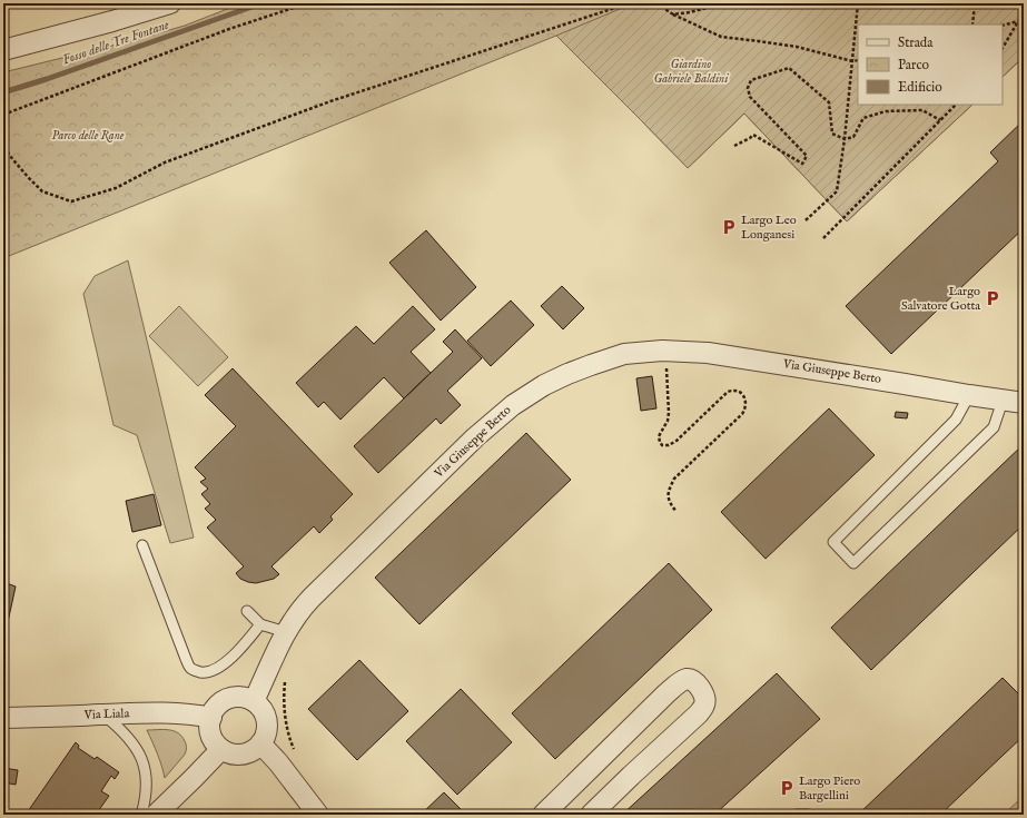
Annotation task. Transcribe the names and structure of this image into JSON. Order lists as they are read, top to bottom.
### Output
{
  "streets": {
    "street": ["Via Giuseppe Berto", "Via Liala"]
  },
  "crossings": [
    ["Via Giuseppe Berto", "Via Liala"]
  ],
  "water": ["Fosso delle Tre Fontane"],
  "parks": ["Giardino Gabriele Baldini", "Parco delle Rane"],
  "places": {
    "parking": ["Largo Leo Longanesi", "Largo Salvatore Gotta", "Largo Piero Bargellini"]
  },
  "legend": ["Strada", "Parco", "Edificio"]
}
